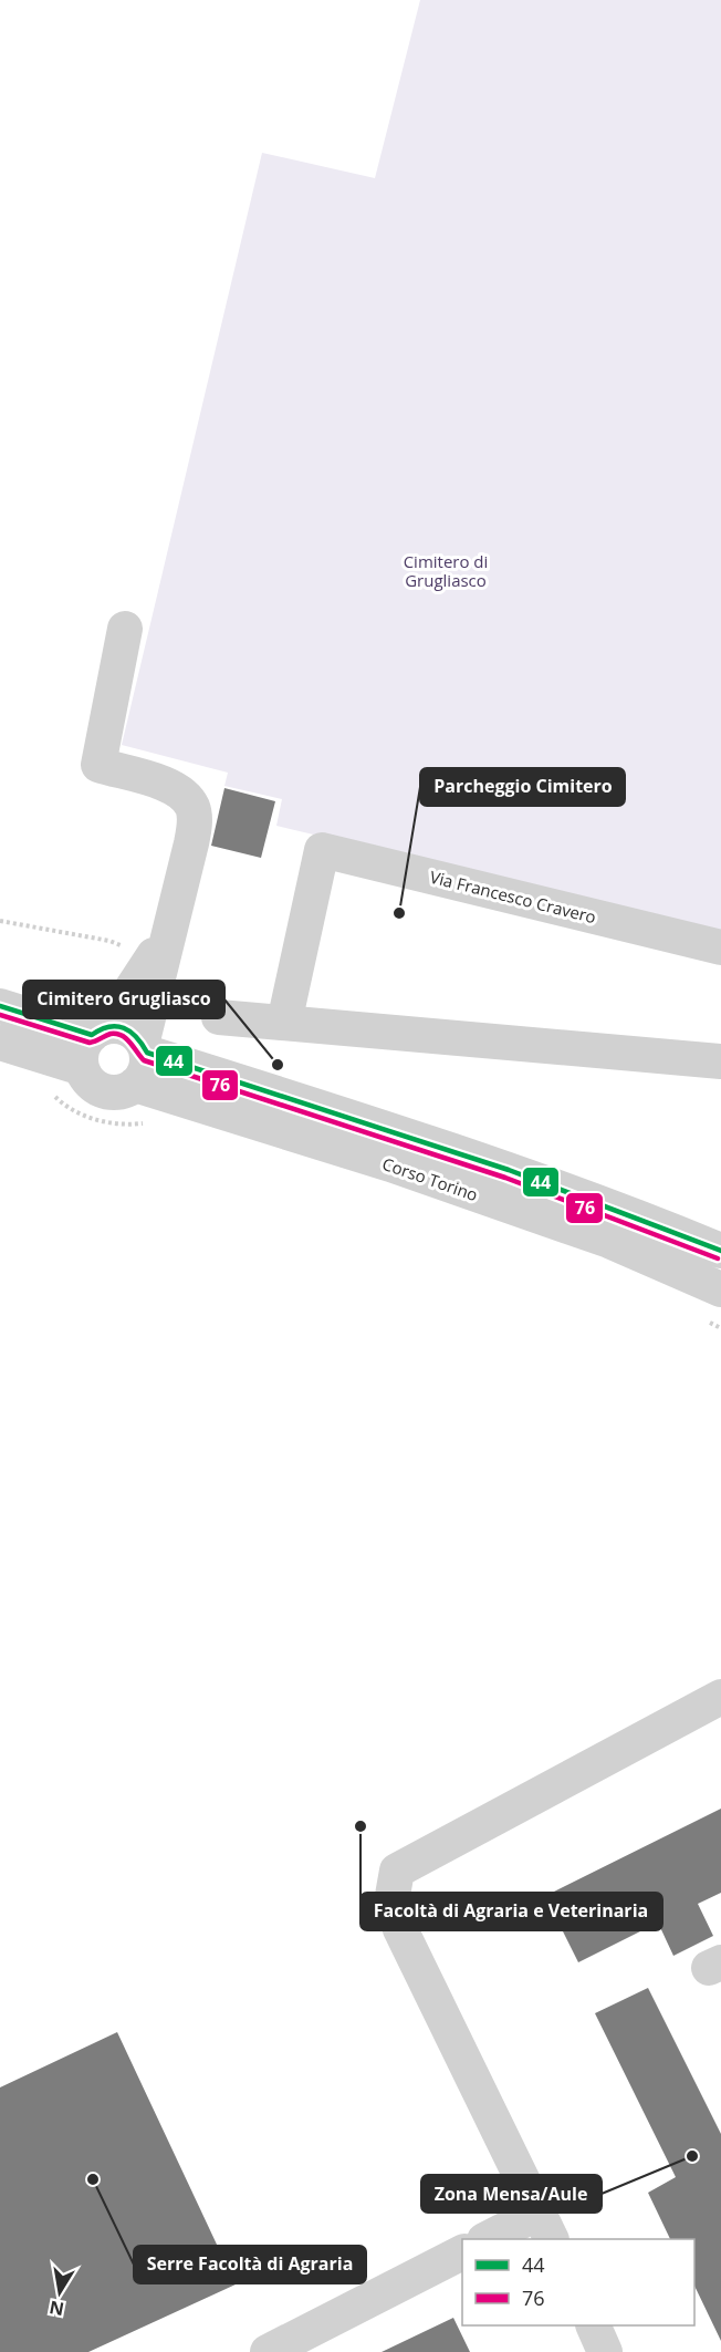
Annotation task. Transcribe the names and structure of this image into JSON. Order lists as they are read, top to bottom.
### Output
{
  "streets": {
    "street": ["Via Francesco Cravero", "Corso Torino"]
  },
  "parks": ["Cimitero di Grugliasco"],
  "places": [
    "Parcheggio Cimitero",
    "Cimitero Grugliasco",
    "Facoltà di Agraria e Veterinaria",
    "Zona Mensa/Aule",
    "Serre Facoltà di Agraria"
  ],
  "lines": ["transit line 44", "transit line 76"],
  "legend": ["44", "76"],
  "north": "bottom"
}
